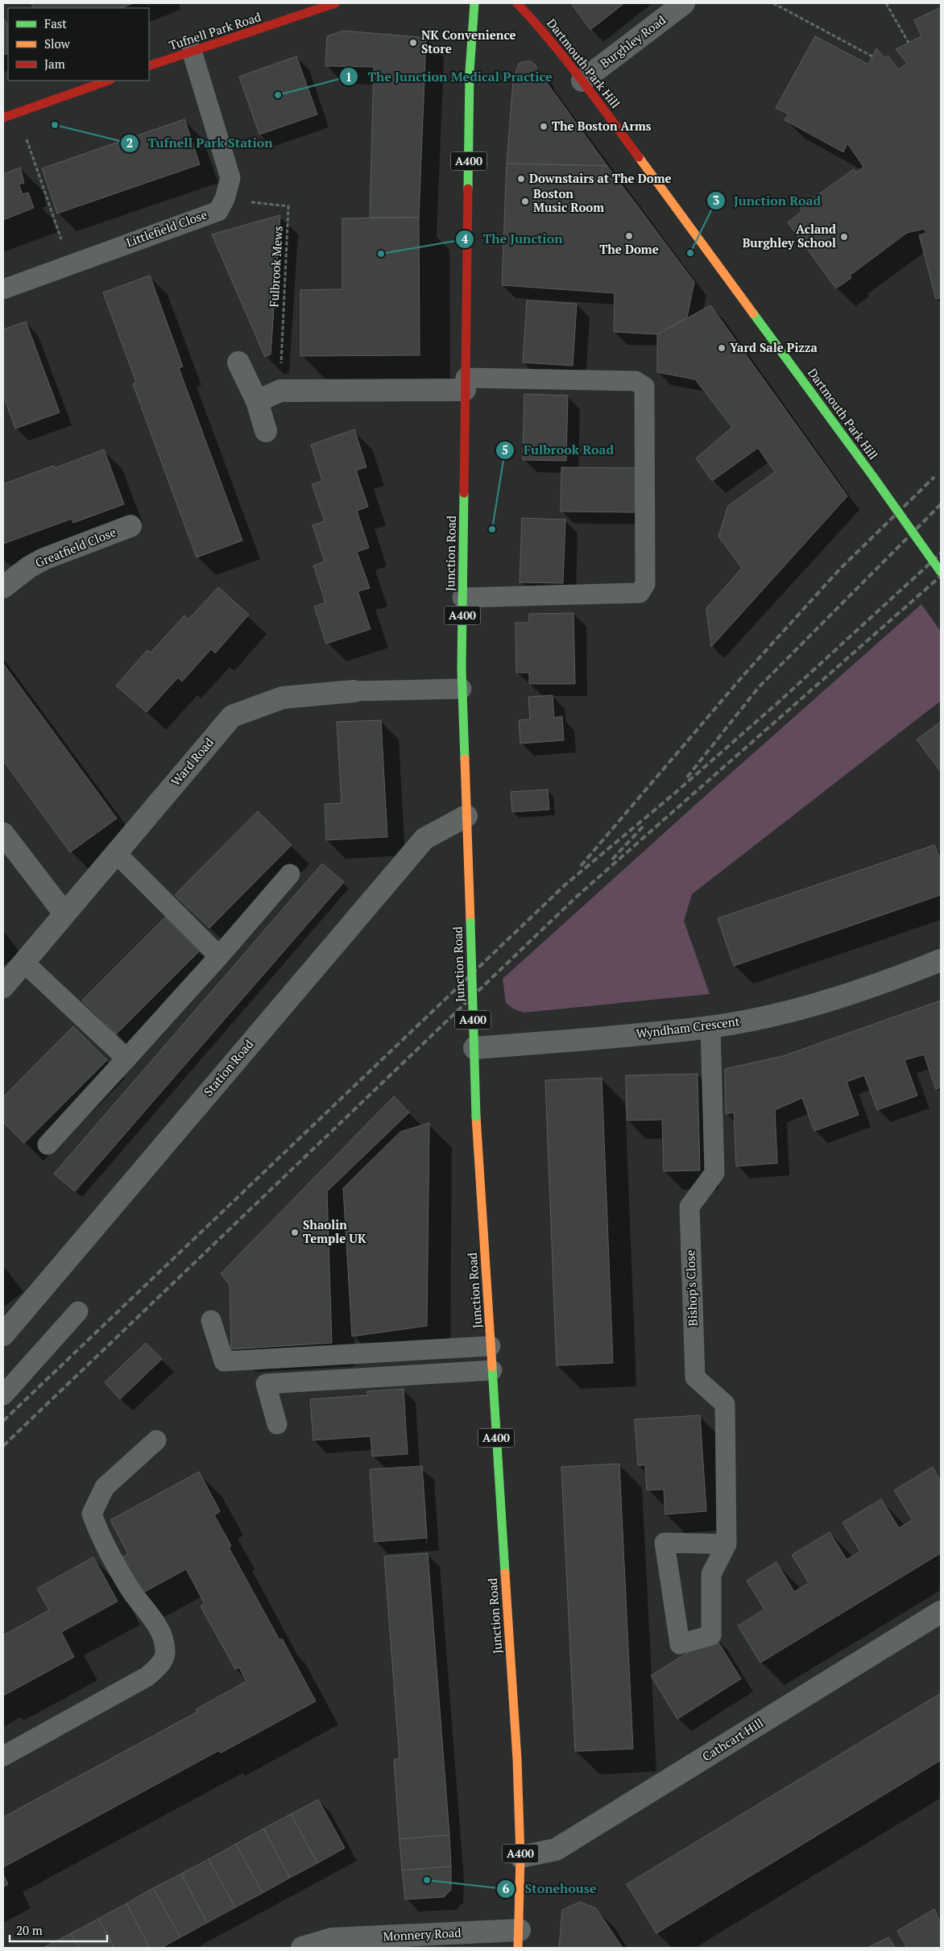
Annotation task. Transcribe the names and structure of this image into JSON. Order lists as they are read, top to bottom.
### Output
{
  "streets": {
    "main road": [
      "Tufnell Park Road",
      "Dartmouth Park Hill",
      "A400",
      "Junction Road"
    ],
    "street": [
      "Burghley Road",
      "Greatfield Close",
      "Ward Road",
      "Wyndham Crescent",
      "Station Road",
      "Cathcart Hill",
      "Monnery Road"
    ],
    "lane": ["Littlefield Close", "Bishop's Close"],
    "path": ["Fulbrook Mews"]
  },
  "crossings": [
    ["Tufnell Park Road", "Littlefield Close"],
    ["Burghley Road", "Dartmouth Park Hill"],
    ["Littlefield Close", "Fulbrook Mews"],
    ["Junction Road", "Ward Road"],
    ["Junction Road", "Wyndham Crescent"],
    ["Junction Road", "Station Road"],
    ["Junction Road", "Cathcart Hill"],
    ["Junction Road", "Monnery Road"],
    ["Wyndham Crescent", "Bishop's Close"]
  ],
  "places": [
    "NK Convenience Store",
    "The Junction Medical Practice",
    "Tufnell Park Station",
    "The Boston Arms",
    "Downstairs at The Dome",
    "Boston Music Room",
    "The Dome",
    "Acland Burghley School",
    "Junction Road",
    "The Junction",
    "Yard Sale Pizza",
    "Fulbrook Road",
    "Shaolin Temple UK",
    "Stonehouse"
  ],
  "legend": ["Fast", "Slow", "Jam"],
  "scale_bar": "20 m"
}
